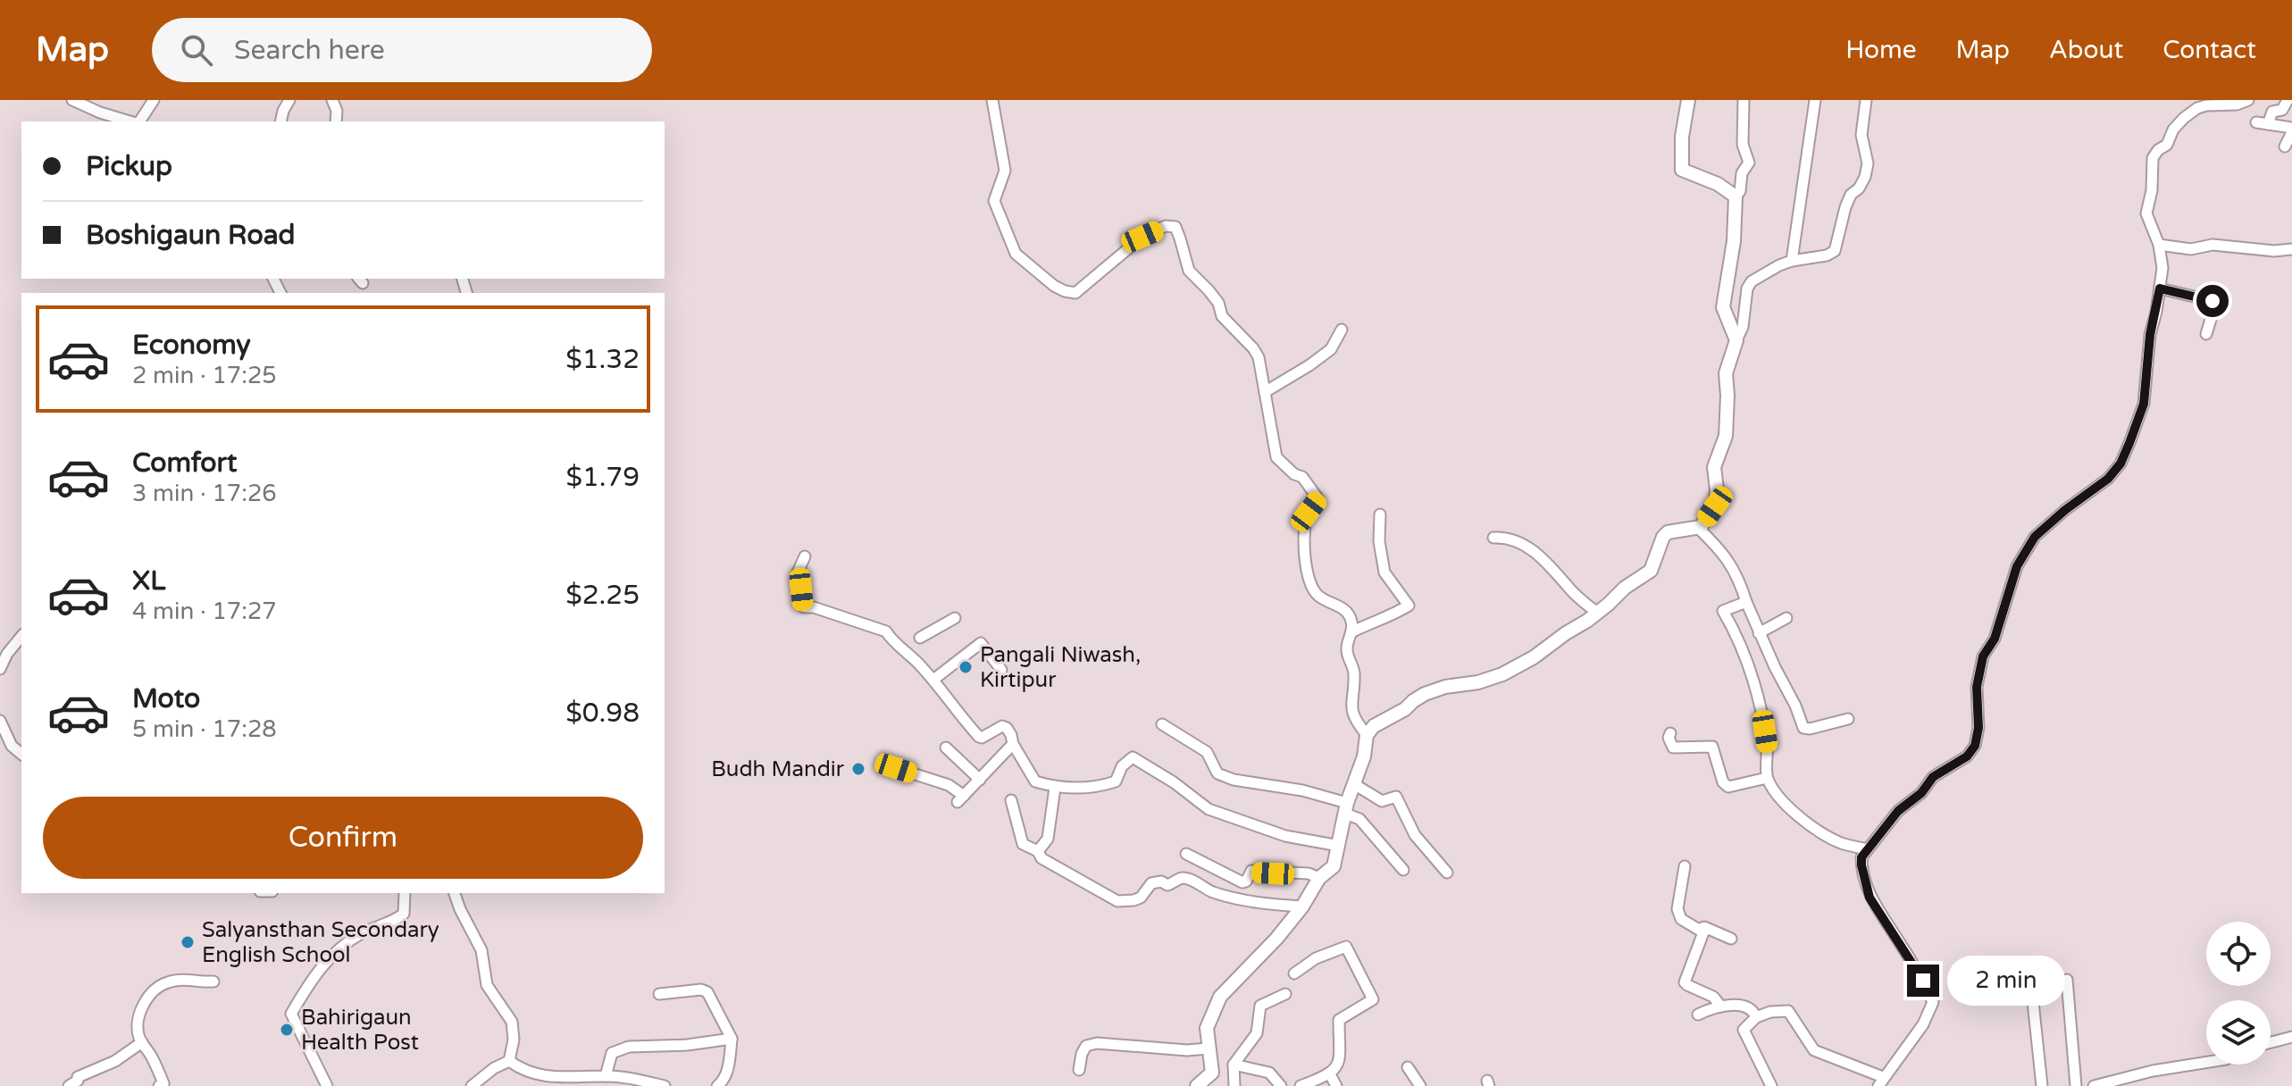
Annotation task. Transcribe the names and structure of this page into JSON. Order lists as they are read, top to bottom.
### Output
{
  "places": [
    "Pangali Niwash, Kirtipur",
    "Budh Mandir",
    "Salyansthan Secondary English School",
    "Bahirigaun Health Post"
  ],
  "page": {
    "header": "Map",
    "search": "Search here",
    "nav": [
      "Home",
      "Map",
      "About",
      "Contact"
    ],
    "banner": ["Pickup", "Boshigaun Road"],
    "list": [
      {
        "name": "Economy",
        "note": "2 min · 17:25",
        "value": "$1.32"
      },
      {
        "name": "Comfort",
        "note": "3 min · 17:26",
        "value": "$1.79"
      },
      {
        "name": "XL",
        "note": "4 min · 17:27",
        "value": "$2.25"
      },
      {
        "name": "Moto",
        "note": "5 min · 17:28",
        "value": "$0.98"
      }
    ],
    "buttons": "Confirm",
    "bubble": "2 min"
  }
}
